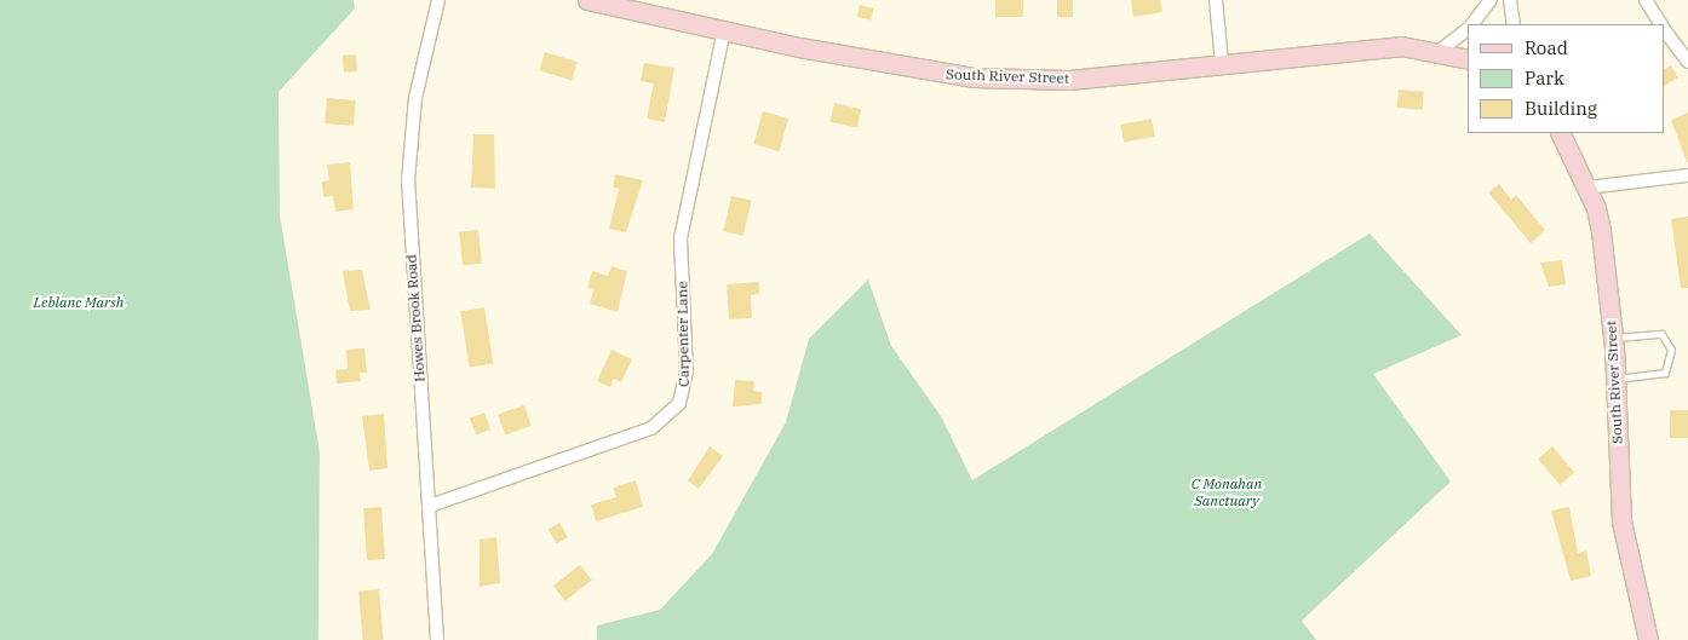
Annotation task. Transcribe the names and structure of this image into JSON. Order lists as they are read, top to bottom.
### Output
{
  "streets": {
    "street": ["South River Street", "Howes Brook Road", "Carpenter Lane"]
  },
  "crossings": [
    ["South River Street", "Carpenter Lane"],
    ["Howes Brook Road", "Carpenter Lane"]
  ],
  "parks": ["Leblanc Marsh", "C Monahan Sanctuary"],
  "legend": ["Road", "Park", "Building"]
}
